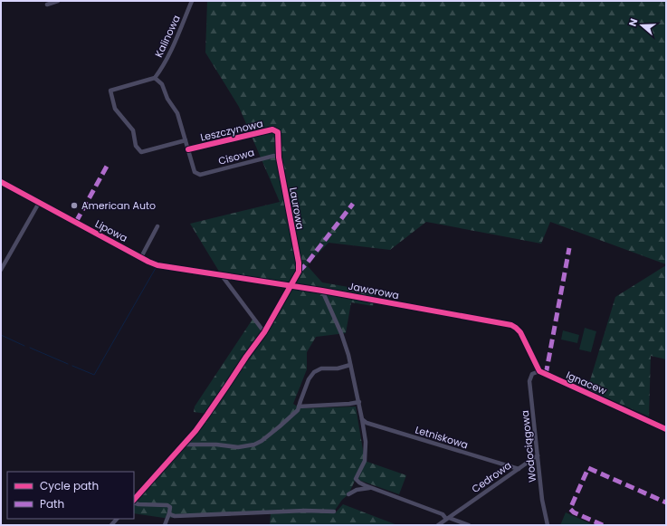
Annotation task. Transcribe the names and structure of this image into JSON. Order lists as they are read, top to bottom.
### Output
{
  "streets": {
    "street": [
      "Kalinowa",
      "Leszczynowa",
      "Cisowa",
      "Laurowa",
      "Lipowa",
      "Jaworowa",
      "Ignacew",
      "Letniskowa",
      "Wodociągowa",
      "Cedrowa"
    ]
  },
  "crossings": [
    ["Leszczynowa", "Cisowa"],
    ["Leszczynowa", "Laurowa"],
    ["Cisowa", "Laurowa"],
    ["Laurowa", "Jaworowa"],
    ["Lipowa", "Jaworowa"],
    ["Jaworowa", "Ignacew"],
    ["Jaworowa", "Wodociągowa"],
    ["Ignacew", "Wodociągowa"],
    ["Letniskowa", "Cedrowa"],
    ["Wodociągowa", "Cedrowa"]
  ],
  "places": ["American Auto"],
  "legend": ["Cycle path", "Path"],
  "north": "left"
}
